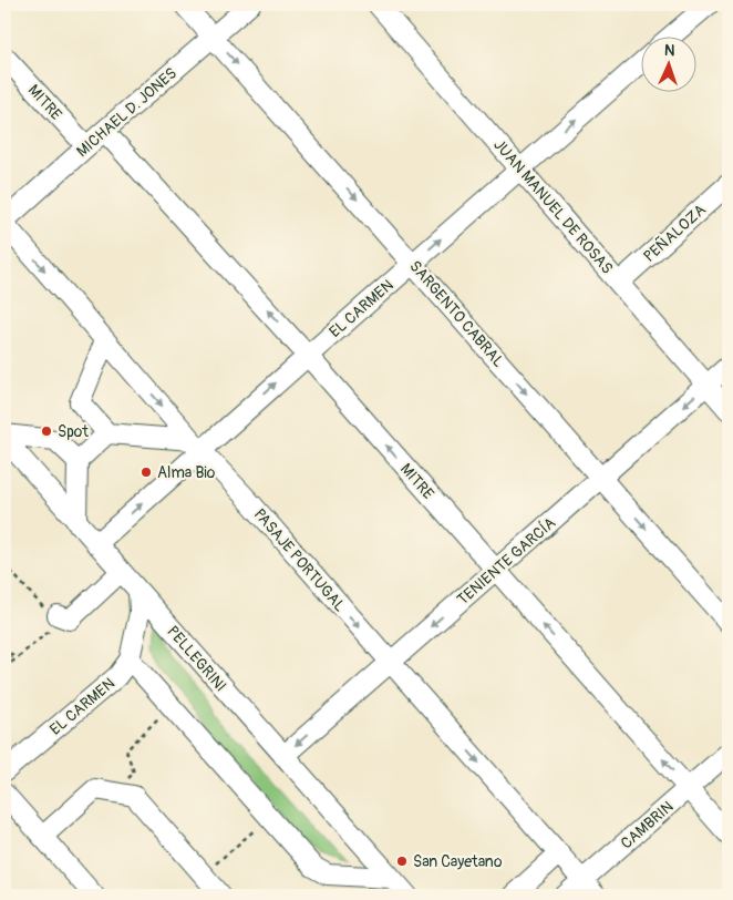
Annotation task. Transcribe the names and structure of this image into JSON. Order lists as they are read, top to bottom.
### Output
{
  "streets": {
    "street": [
      "MITRE",
      "MICHAEL D. JONES",
      "JUAN MANUEL DE ROSAS",
      "PEÑALOZA",
      "EL CARMEN",
      "SARGENTO CABRAL",
      "PASAJE PORTUGAL",
      "TENIENTE GARCÍA",
      "PELLEGRINI",
      "CAMBRIN"
    ]
  },
  "crossings": [
    ["MITRE", "MICHAEL D. JONES"],
    ["MITRE", "EL CARMEN"],
    ["MITRE", "TENIENTE GARCÍA"],
    ["MITRE", "CAMBRIN"],
    ["MICHAEL D. JONES", "SARGENTO CABRAL"],
    ["MICHAEL D. JONES", "PASAJE PORTUGAL"],
    ["JUAN MANUEL DE ROSAS", "PEÑALOZA"],
    ["JUAN MANUEL DE ROSAS", "EL CARMEN"],
    ["JUAN MANUEL DE ROSAS", "TENIENTE GARCÍA"],
    ["EL CARMEN", "SARGENTO CABRAL"],
    ["EL CARMEN", "PASAJE PORTUGAL"],
    ["EL CARMEN", "PELLEGRINI"],
    ["SARGENTO CABRAL", "TENIENTE GARCÍA"],
    ["PASAJE PORTUGAL", "TENIENTE GARCÍA"],
    ["PASAJE PORTUGAL", "CAMBRIN"],
    ["TENIENTE GARCÍA", "PELLEGRINI"]
  ],
  "one_way": [
    "MITRE",
    "EL CARMEN",
    "SARGENTO CABRAL",
    "PASAJE PORTUGAL",
    "TENIENTE GARCÍA"
  ],
  "places": ["Spot", "Alma Bio", "San Cayetano"],
  "north": "top"
}
